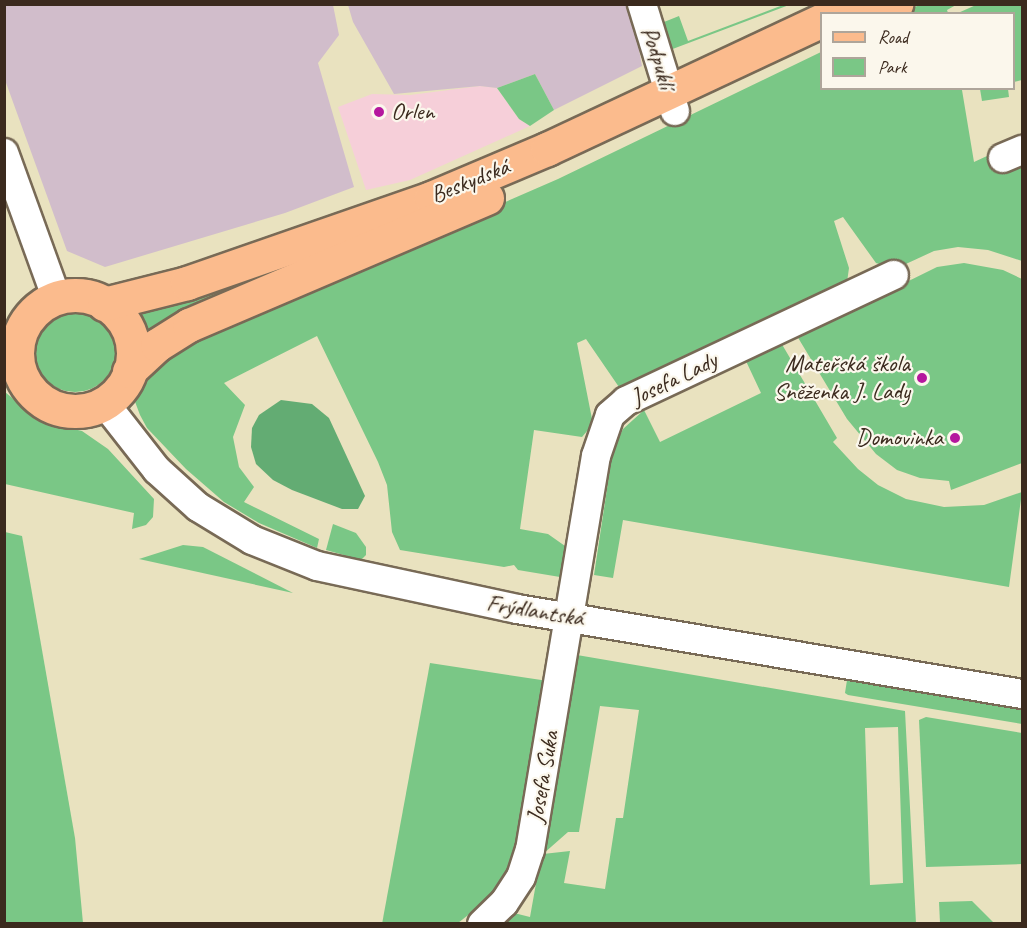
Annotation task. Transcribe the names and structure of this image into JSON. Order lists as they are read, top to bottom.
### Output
{
  "streets": {
    "main road": ["Beskydská"],
    "street": [
      "Podpuklí",
      "Josefa Lady",
      "Frýdlantská",
      "Josefa Suka"
    ]
  },
  "crossings": [
    ["Podpuklí", "Beskydská"],
    ["Beskydská", "Frýdlantská"],
    ["Josefa Lady", "Frýdlantská"],
    ["Josefa Lady", "Josefa Suka"],
    ["Frýdlantská", "Josefa Suka"]
  ],
  "places": ["Orlen", "Mateřská škola Sněženka J. Lady", "Domovinka"],
  "legend": ["Road", "Park"]
}
